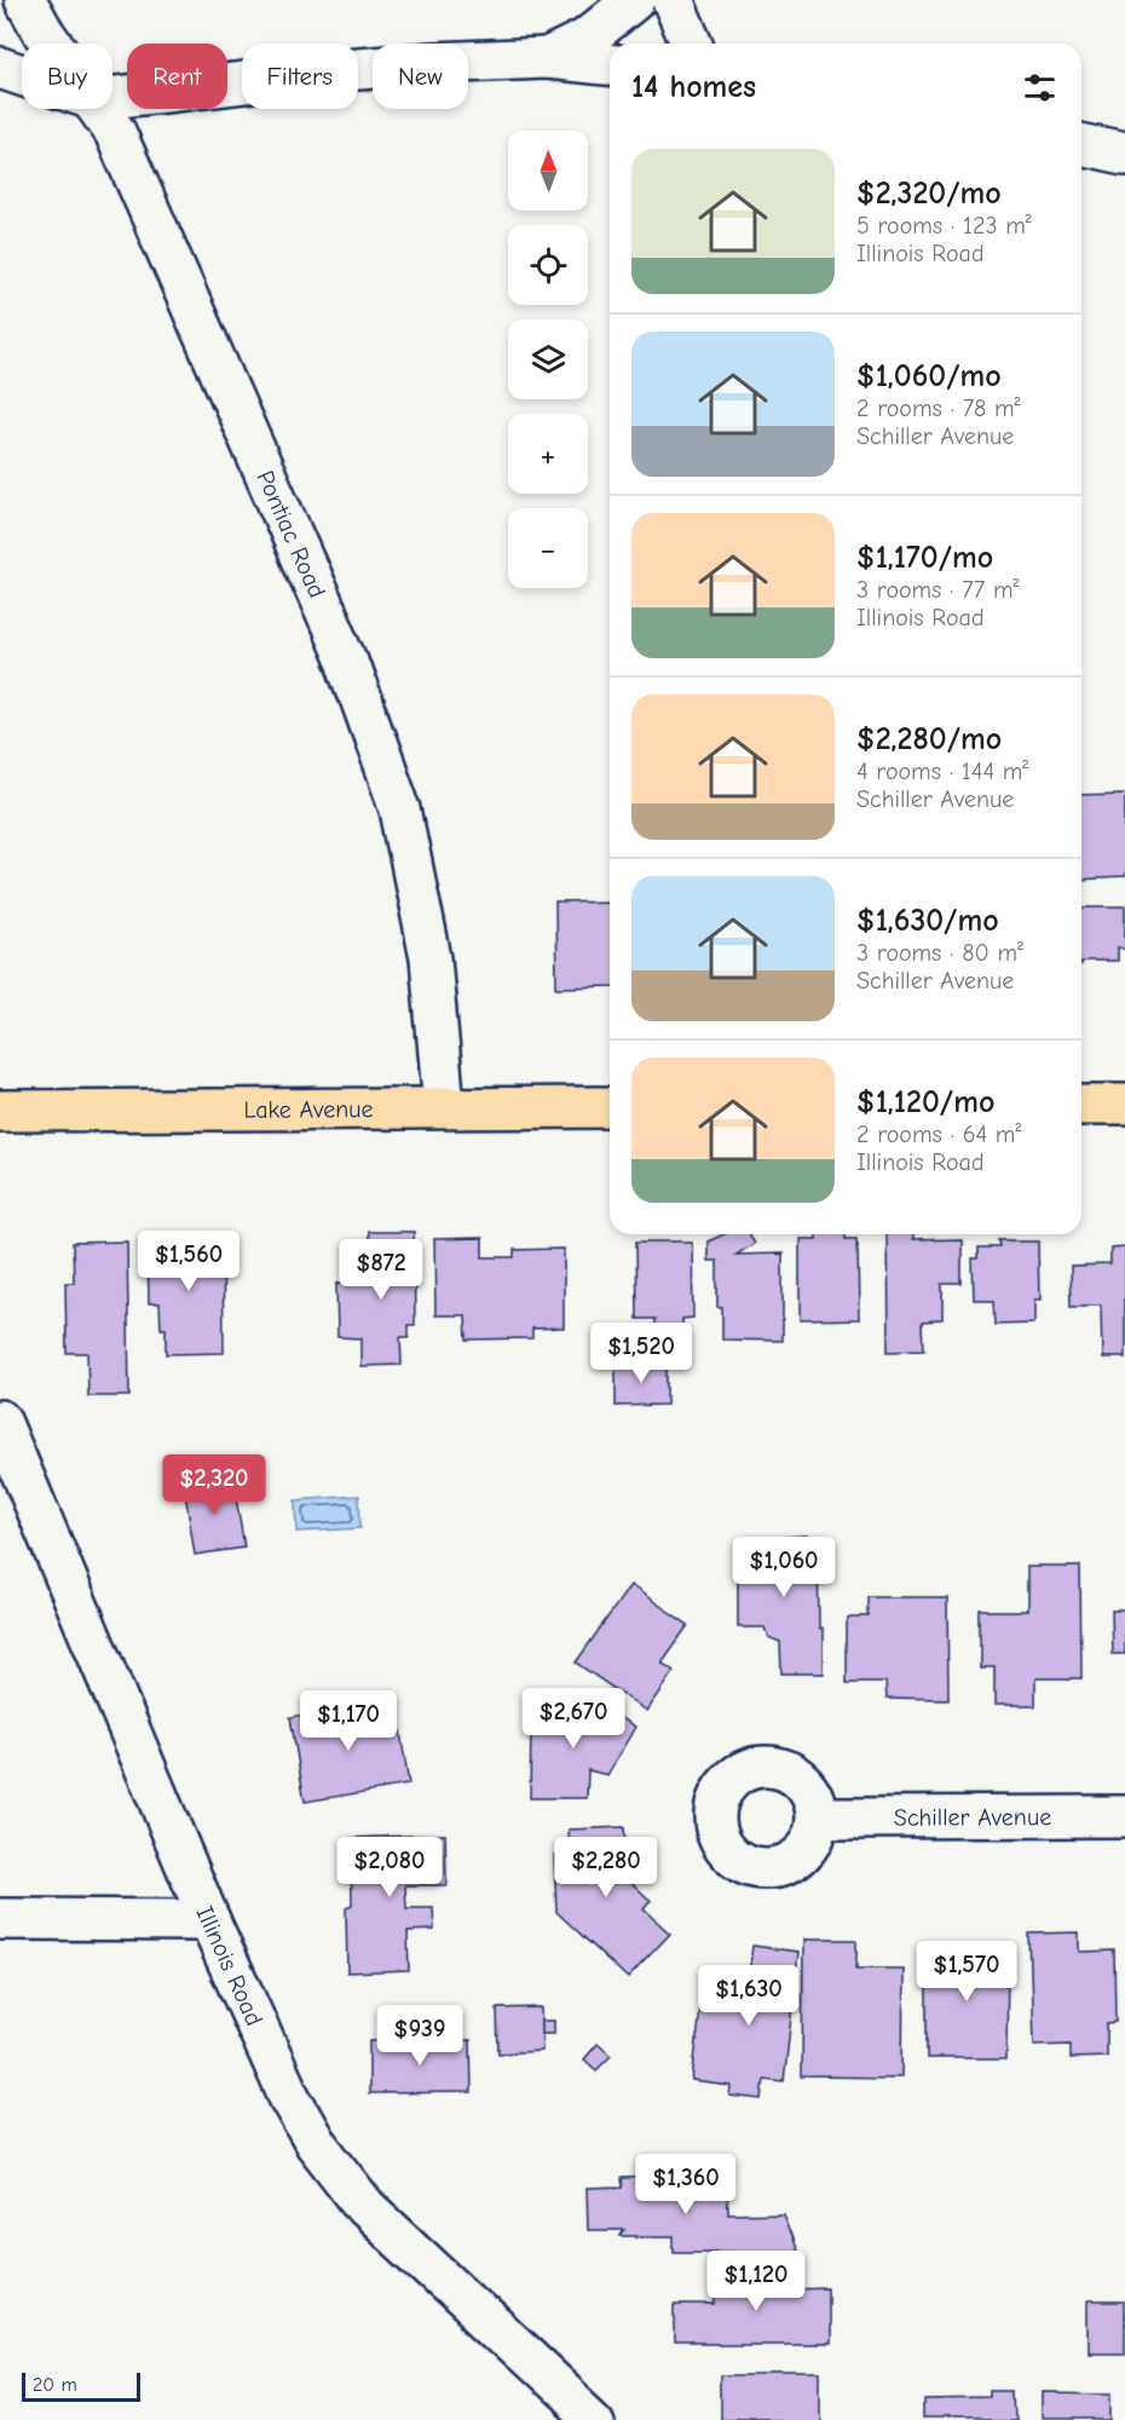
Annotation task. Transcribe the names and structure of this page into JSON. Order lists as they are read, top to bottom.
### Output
{
  "streets": {
    "main road": ["Lake Avenue"],
    "street": ["Pontiac Road", "Schiller Avenue", "Illinois Road"]
  },
  "crossings": [
    ["Pontiac Road", "Lake Avenue"]
  ],
  "scale_bar": "20 m",
  "north": "top",
  "page": {
    "chip": [
      "Buy",
      "Rent",
      "Filters",
      "New"
    ],
    "heading": "14 homes",
    "map_buttons": ["+", "−"],
    "list": [
      {
        "name": "$2,320/mo",
        "note": "5 rooms · 123 m² · Illinois Road"
      },
      {
        "name": "$1,060/mo",
        "note": "2 rooms · 78 m² · Schiller Avenue"
      },
      {
        "name": "$1,170/mo",
        "note": "3 rooms · 77 m² · Illinois Road"
      },
      {
        "name": "$2,280/mo",
        "note": "4 rooms · 144 m² · Schiller Avenue"
      },
      {
        "name": "$1,630/mo",
        "note": "3 rooms · 80 m² · Schiller Avenue"
      },
      {
        "name": "$1,120/mo",
        "note": "2 rooms · 64 m² · Illinois Road"
      }
    ],
    "price": [
      "$1,560",
      "$872",
      "$1,520",
      "$2,320",
      "$1,060",
      "$2,670",
      "$1,170",
      "$2,080",
      "$2,280",
      "$1,570",
      "$1,630",
      "$939",
      "$1,360",
      "$1,120"
    ],
    "scale": "20 m"
  }
}
